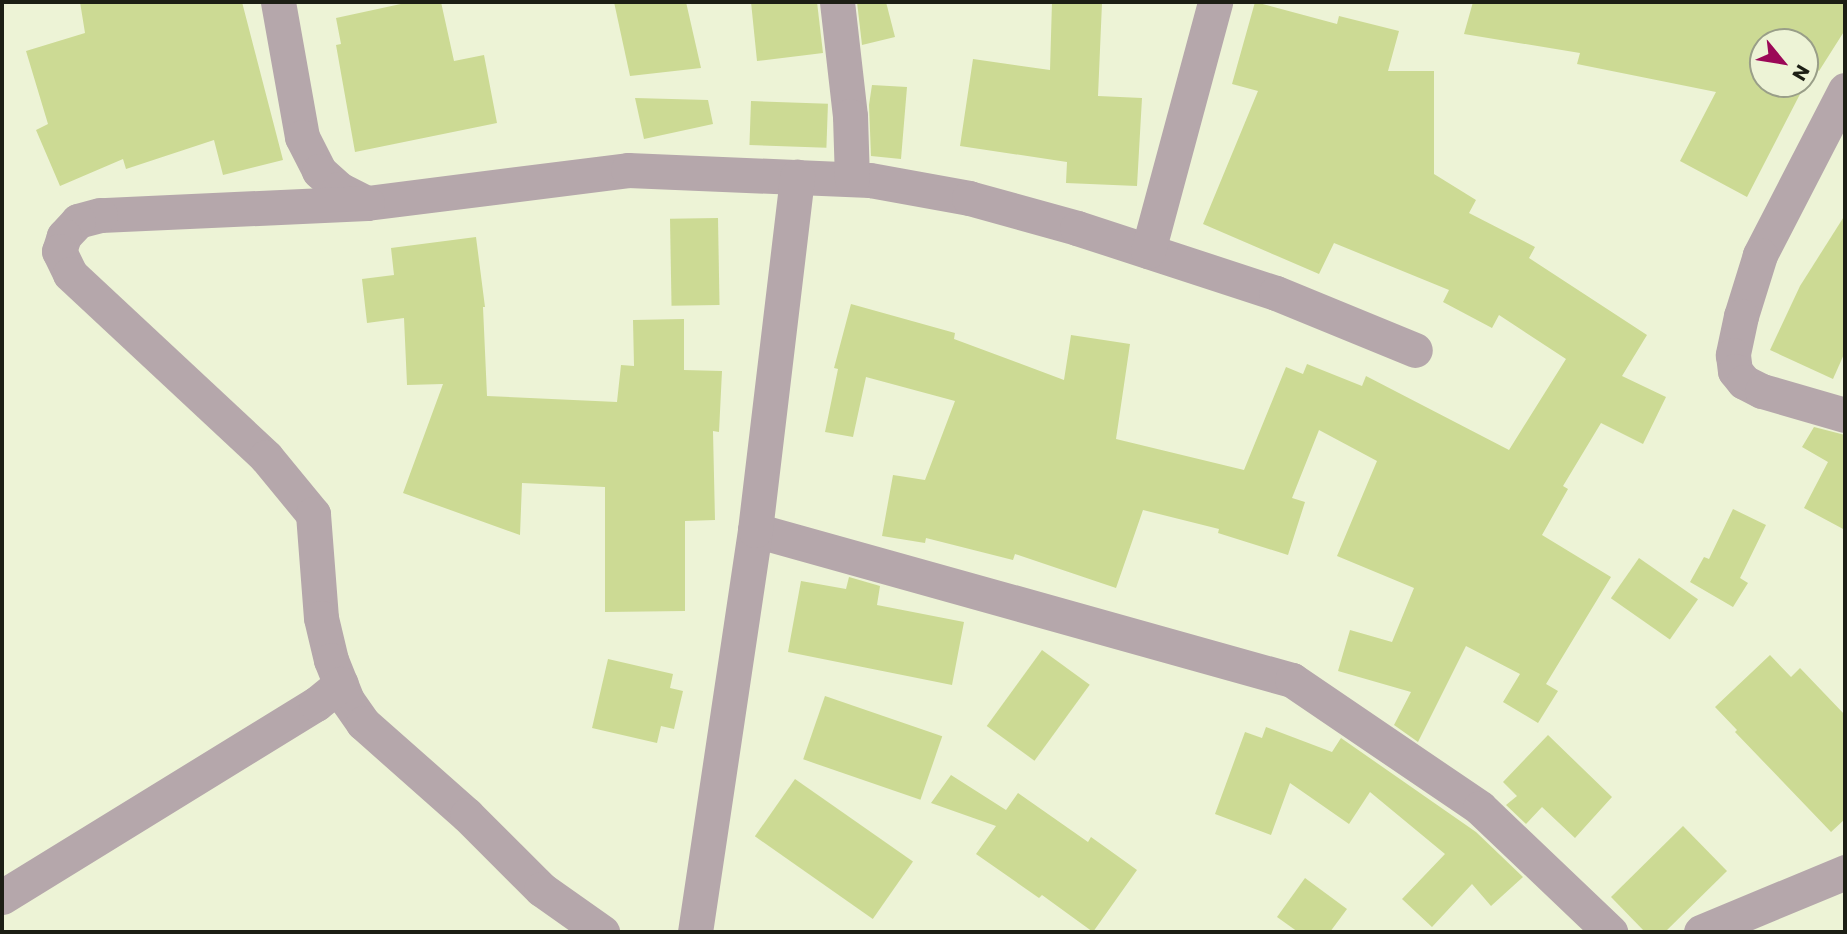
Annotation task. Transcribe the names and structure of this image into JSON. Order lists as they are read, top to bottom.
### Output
{
  "north": "bottom right"
}
